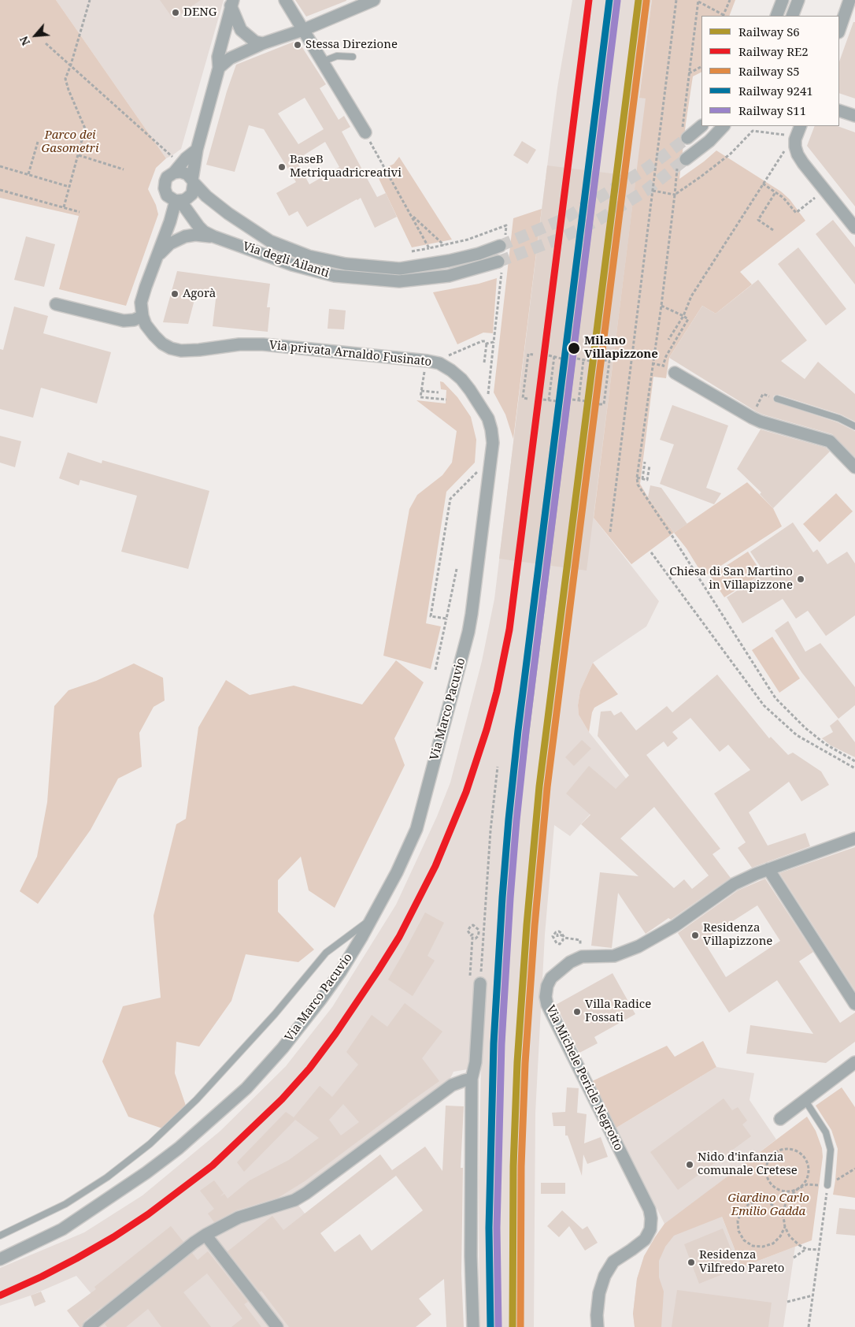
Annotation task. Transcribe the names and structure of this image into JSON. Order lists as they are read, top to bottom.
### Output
{
  "streets": {
    "street": [
      "Via degli Ailanti",
      "Via privata Arnaldo Fusinato",
      "Via Marco Pacuvio",
      "Via Michele Pericle Negrotto"
    ]
  },
  "crossings": [
    ["Via privata Arnaldo Fusinato", "Via Marco Pacuvio"]
  ],
  "parks": ["Parco dei Gasometri", "Giardino Carlo Emilio Gadda"],
  "places": [
    "DENG",
    "Stessa Direzione",
    "BaseB Metriquadricreativi",
    "Agorà",
    "Milano Villapizzone",
    "Chiesa di San Martino in Villapizzone",
    "Residenza Villapizzone",
    "Villa Radice Fossati",
    "Nido d'infanzia comunale Cretese",
    "Residenza Vilfredo Pareto"
  ],
  "lines": [
    "rail line S6",
    "rail line RE2",
    "rail line 9241",
    "rail line S5",
    "rail line S11"
  ],
  "legend": [
    "Railway S6",
    "Railway RE2",
    "Railway S5",
    "Railway 9241",
    "Railway S11"
  ],
  "north": "bottom left"
}
